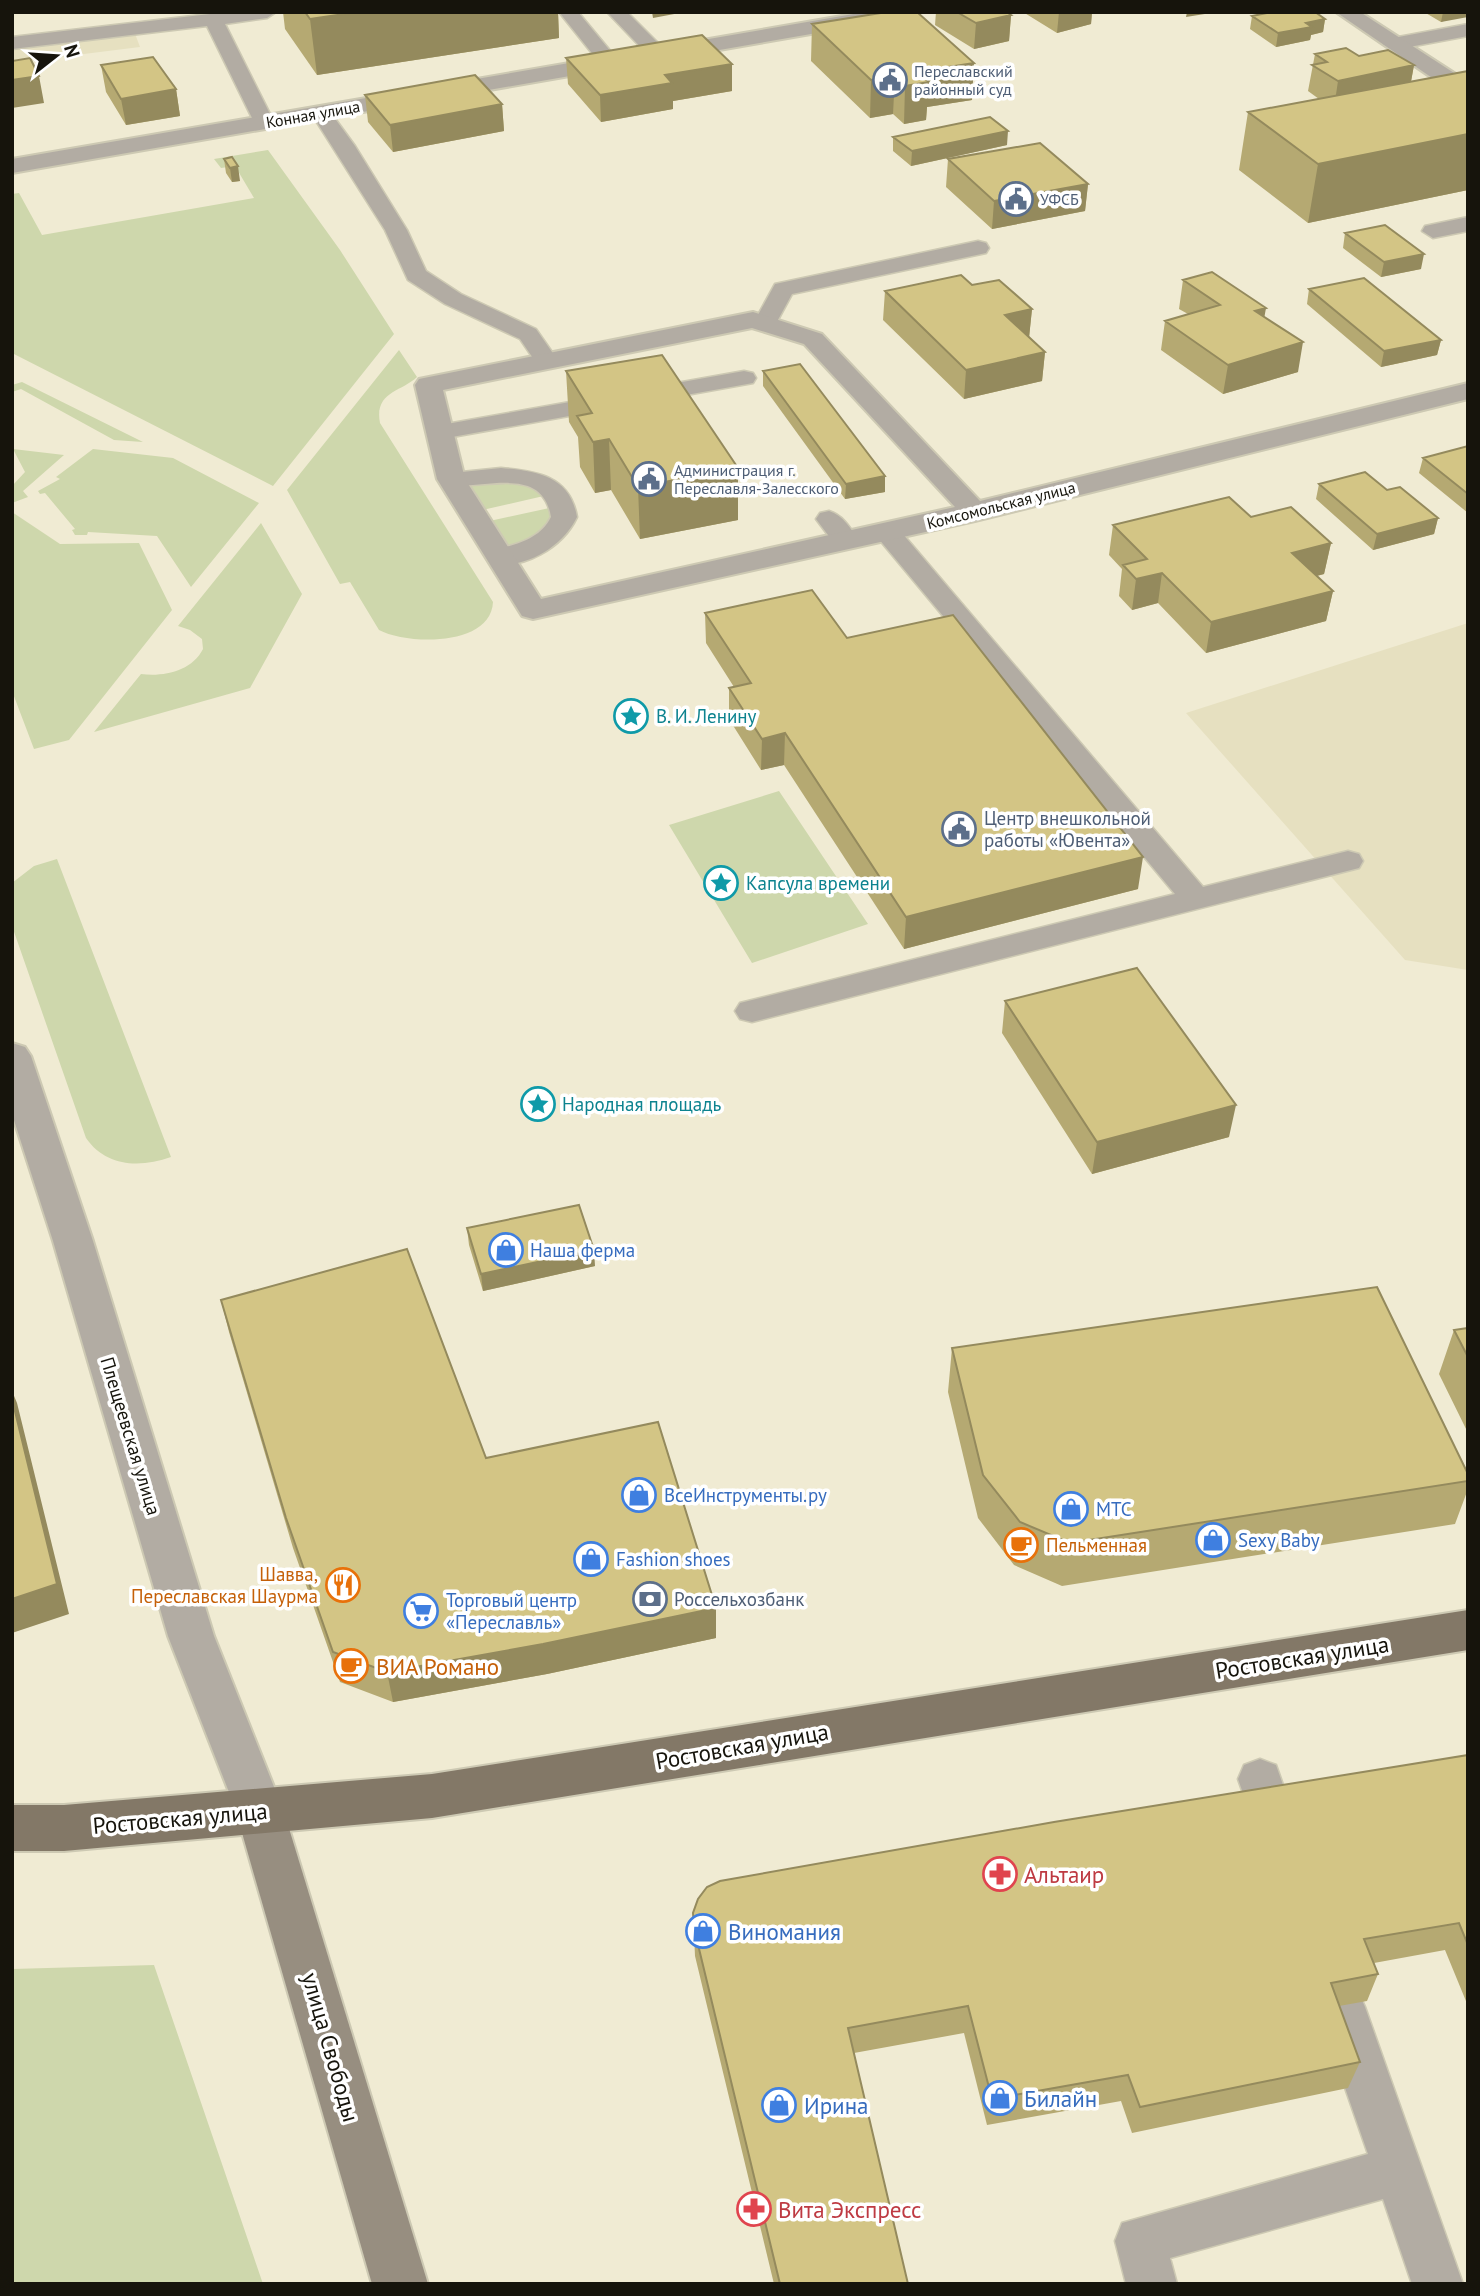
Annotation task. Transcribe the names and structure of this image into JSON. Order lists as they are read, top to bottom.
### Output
{
  "streets": {
    "main road": ["Ростовская улица", "улица Свободы"],
    "street": ["Конная улица", "Комсомольская улица", "Плещеевская улица"]
  },
  "crossings": [
    ["Плещеевская улица", "Ростовская улица"],
    ["Плещеевская улица", "улица Свободы"],
    ["Ростовская улица", "улица Свободы"]
  ],
  "places": {
    "public building": [
      "Переславский районный суд",
      "УФСБ",
      "Администрация г. Переславля-Залесского",
      "Центр внешкольной работы «Ювента»"
    ],
    "place": ["В. И. Ленину", "Капсула времени", "Народная площадь"],
    "shop": [
      "Наша ферма",
      "ВсеИнструменты.ру",
      "МТС",
      "Sexy Baby",
      "Fashion shoes",
      "Виномания",
      "Билайн",
      "Ирина"
    ],
    "cafe": ["Пельменная", "ВИА Романо"],
    "restaurant": ["Шавва, Переславская Шаурма"],
    "bank": ["Россельхозбанк"],
    "supermarket": ["Торговый центр «Переславль»"],
    "pharmacy": ["Альтаир", "Вита Экспресс"]
  },
  "north": "right"
}
